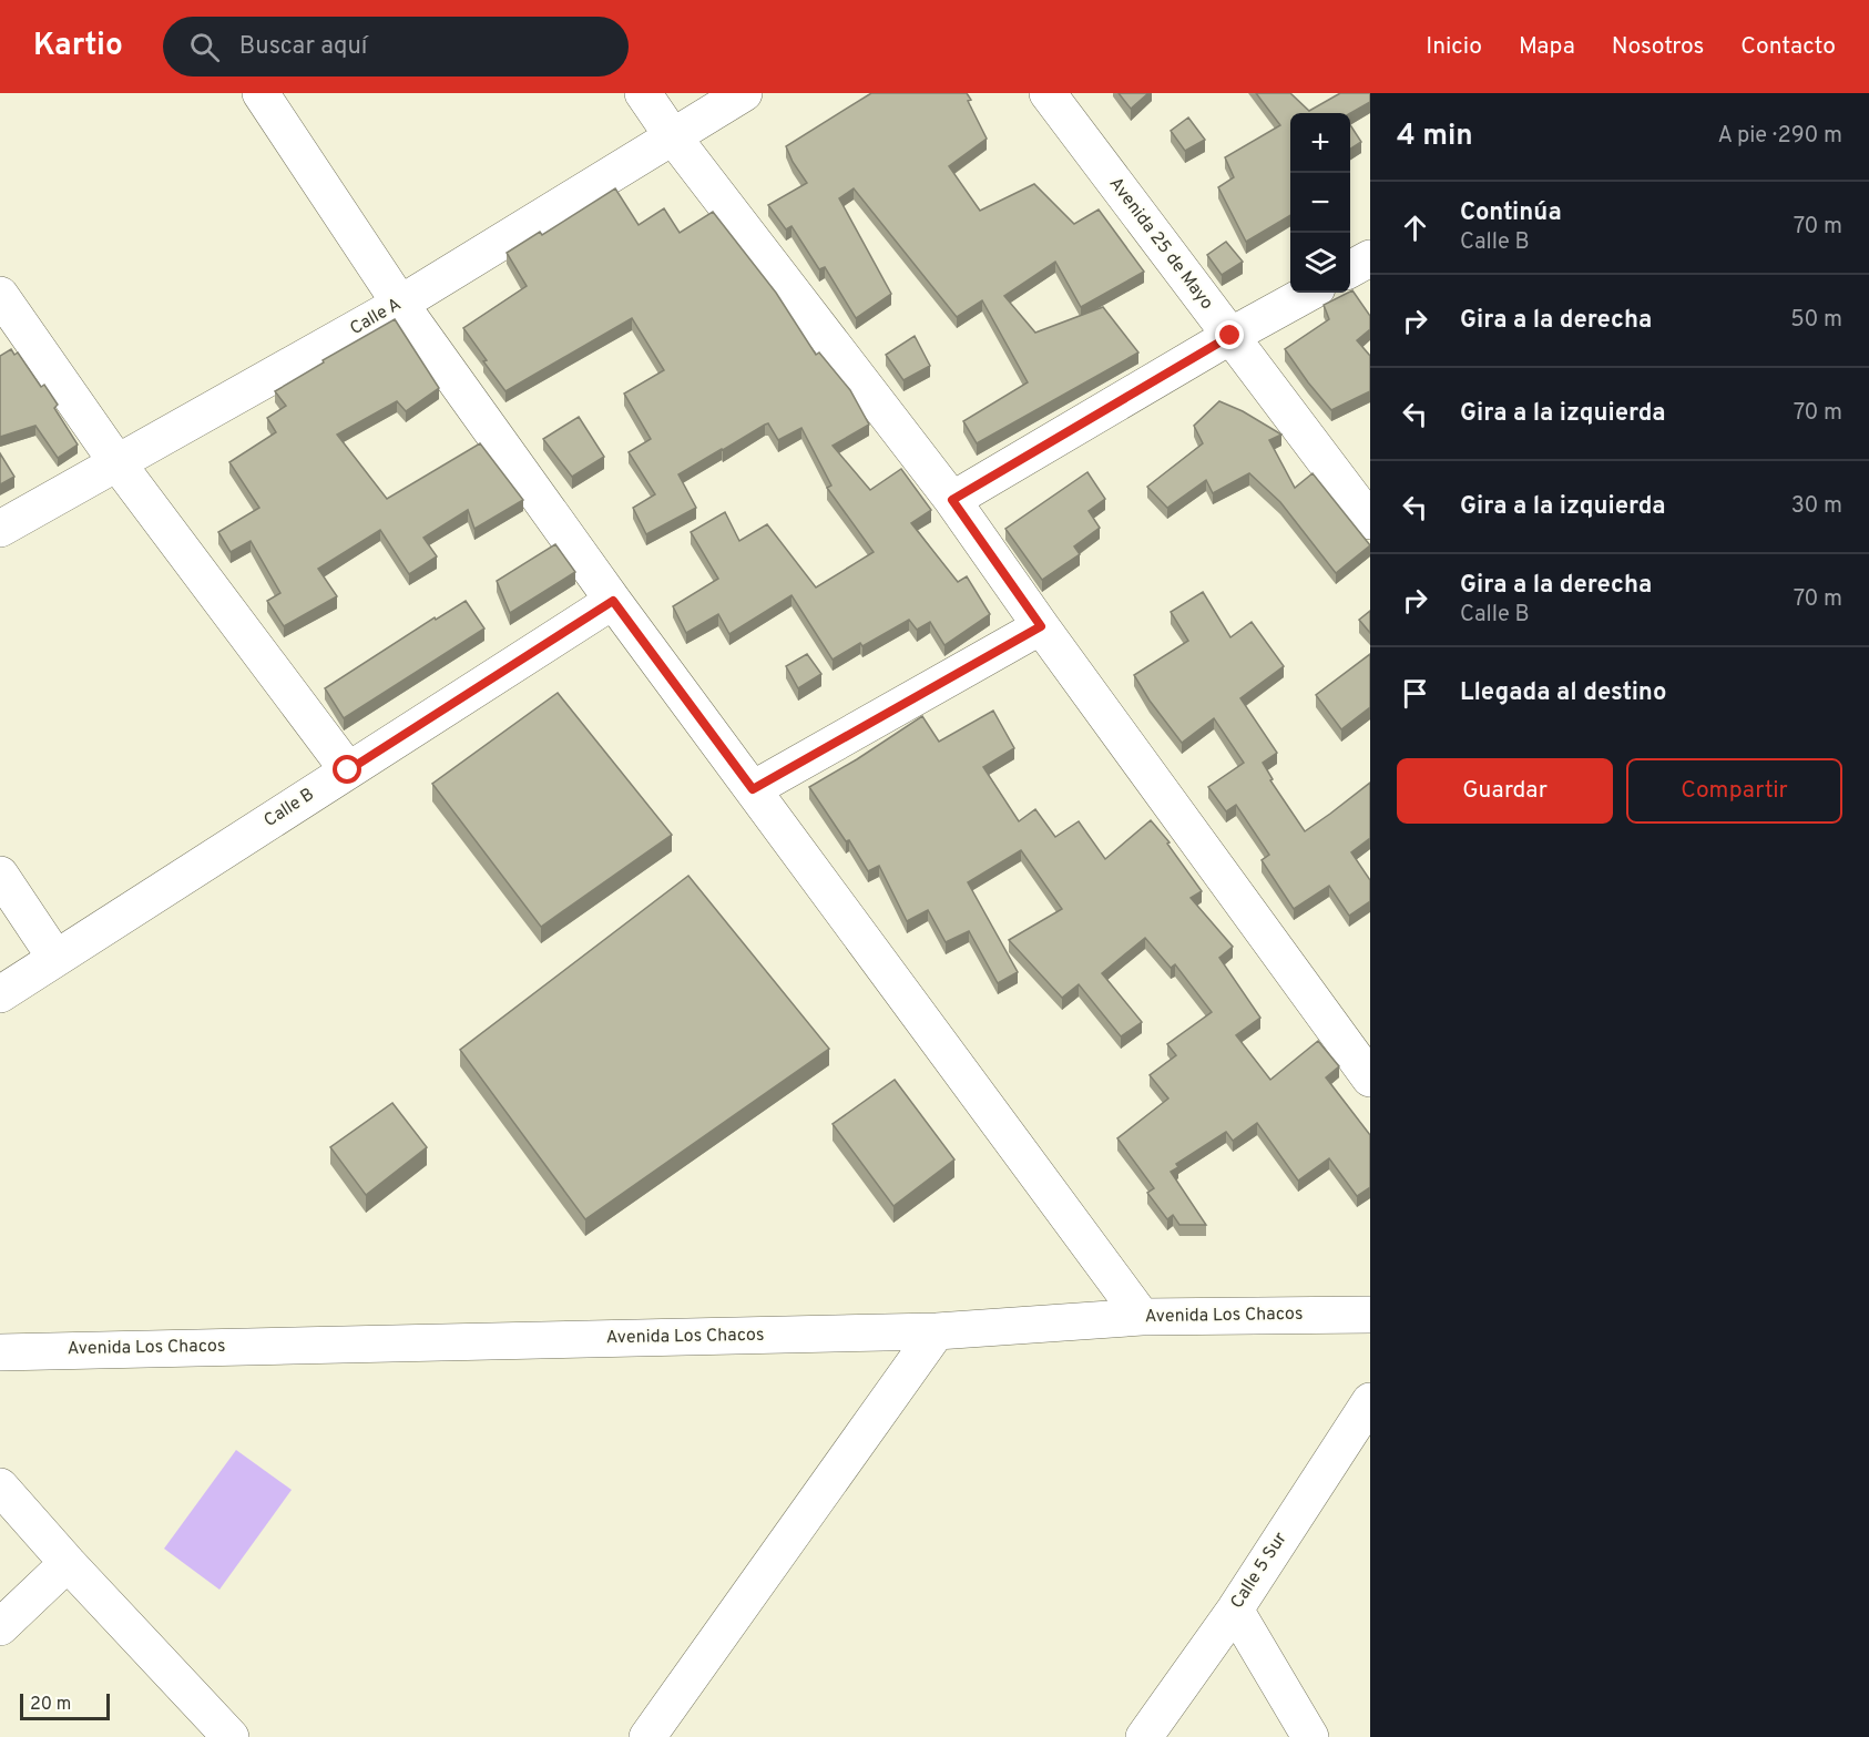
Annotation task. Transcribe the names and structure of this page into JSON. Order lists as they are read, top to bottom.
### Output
{
  "streets": {
    "street": [
      "Avenida 25 de Mayo",
      "Calle A",
      "Calle B",
      "Avenida Los Chacos",
      "Calle 5 Sur"
    ]
  },
  "scale_bar": "20 m",
  "page": {
    "header": "Kartio",
    "search": "Buscar aquí",
    "nav": [
      "Inicio",
      "Mapa",
      "Nosotros",
      "Contacto"
    ],
    "heading": ["4 min", "A pie · 290 m"],
    "map_buttons": ["+", "−"],
    "list": [
      ["Continúa", "Calle B", "70 m"],
      ["Gira a la derecha", "50 m"],
      ["Gira a la izquierda", "70 m"],
      ["Gira a la izquierda", "30 m"],
      ["Gira a la derecha", "Calle B", "70 m"],
      "Llegada al destino"
    ],
    "buttons": ["Guardar", "Compartir"],
    "scale": "20 m"
  }
}
